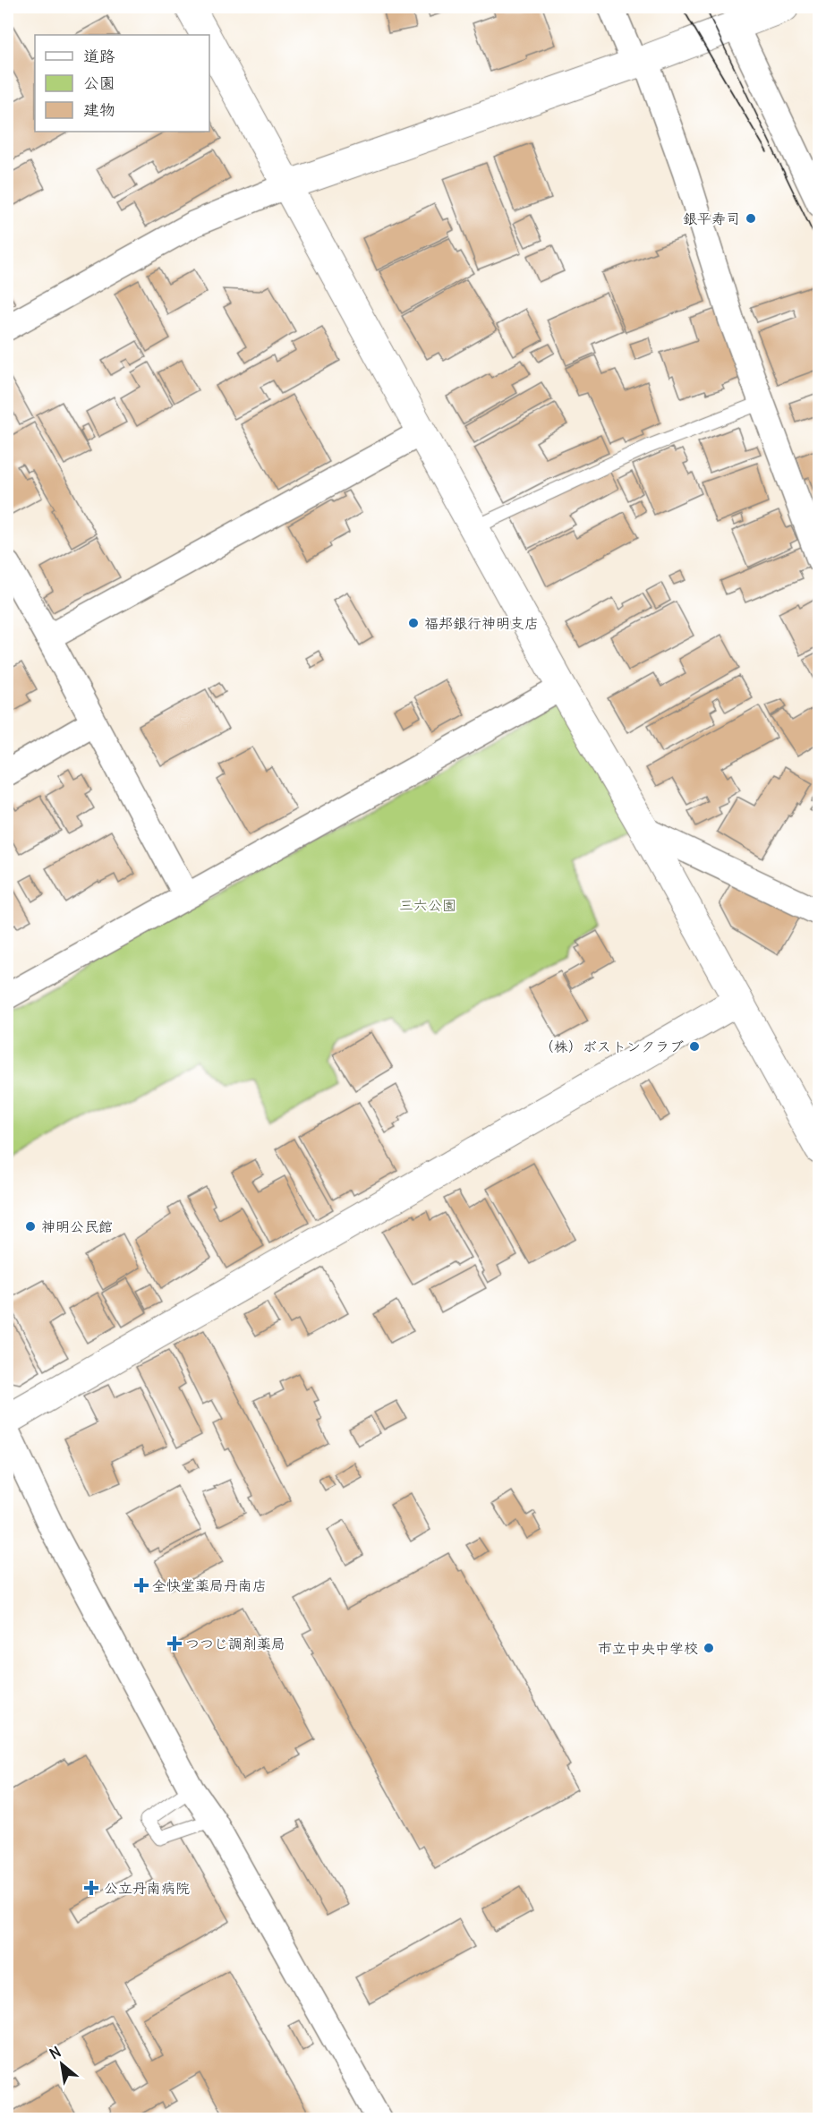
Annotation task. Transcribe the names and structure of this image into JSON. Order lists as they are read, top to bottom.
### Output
{
  "parks": ["三六公園"],
  "places": {
    "other": [
      "銀平寿司",
      "福邦銀行神明支店",
      "（株）ボストンクラブ",
      "神明公民館",
      "市立中央中学校"
    ],
    "health": ["全快堂薬局丹南店", "つつじ調剤薬局", "公立丹南病院"]
  },
  "legend": ["道路", "公園", "建物"],
  "north": "top left"
}
